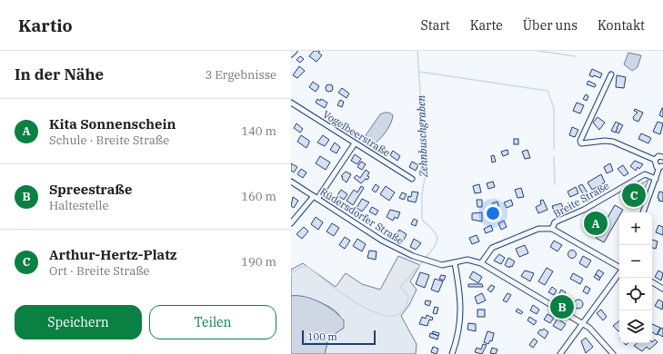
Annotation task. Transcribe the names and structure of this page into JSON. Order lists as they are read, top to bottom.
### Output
{
  "streets": {
    "street": ["Vogelbeerstraße", "Breite Straße", "Rüdersdorfer Straße"]
  },
  "crossings": [
    ["Breite Straße", "Rüdersdorfer Straße"]
  ],
  "water": ["Zehnbuschgraben"],
  "scale_bar": "100 m",
  "page": {
    "header": "Kartio",
    "nav": [
      "Start",
      "Karte",
      "Über uns",
      "Kontakt"
    ],
    "heading": ["In der Nähe", "3 Ergebnisse"],
    "list": [
      {
        "mark": "A",
        "name": "Kita Sonnenschein",
        "note": "Schule · Breite Straße",
        "value": "140 m"
      },
      {
        "mark": "B",
        "name": "Spreestraße",
        "note": "Haltestelle",
        "value": "160 m"
      },
      {
        "mark": "C",
        "name": "Arthur-Hertz-Platz",
        "note": "Ort · Breite Straße",
        "value": "190 m"
      }
    ],
    "pins": ["C", "A", "B"],
    "map_buttons": ["+", "−"],
    "buttons": ["Speichern", "Teilen"],
    "scale": "100 m"
  }
}
